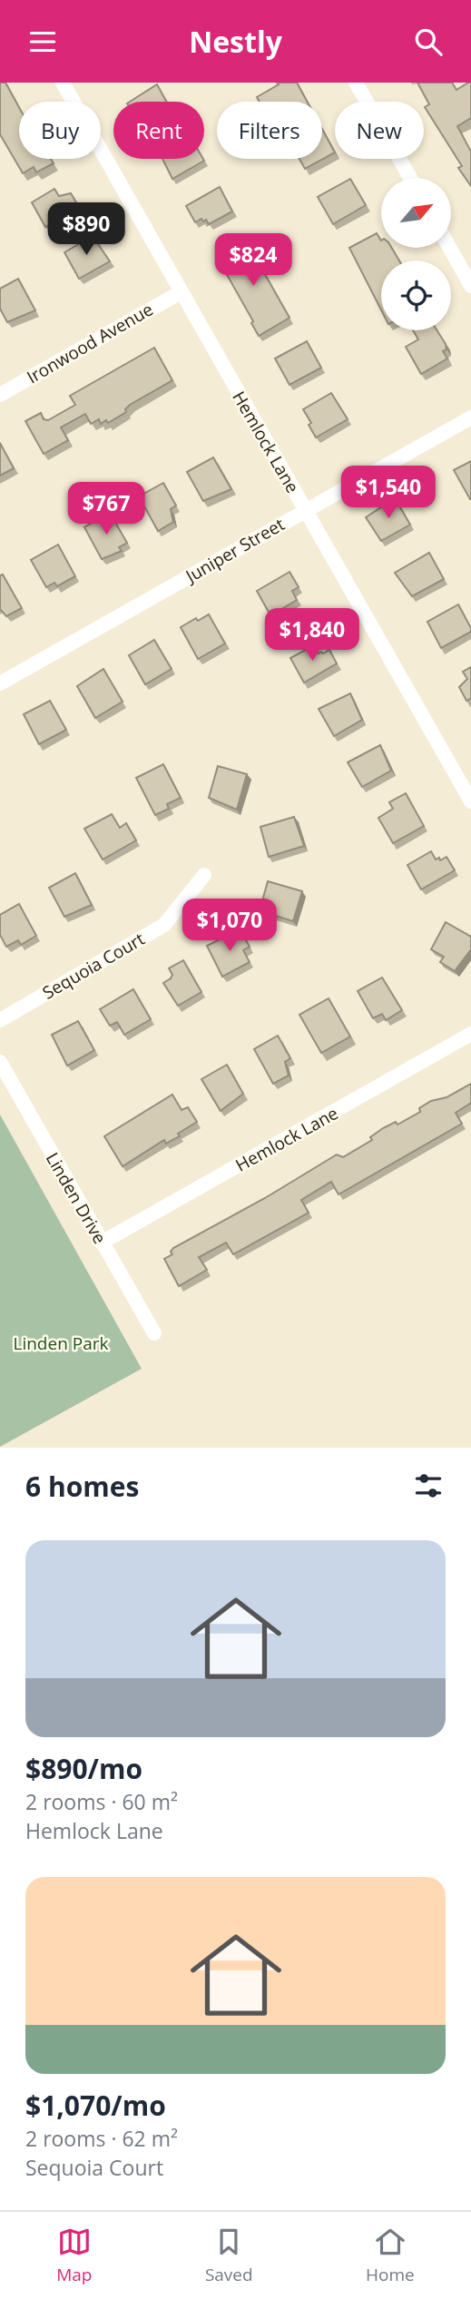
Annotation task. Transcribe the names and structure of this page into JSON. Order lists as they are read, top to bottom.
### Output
{
  "streets": {
    "street": [
      "Ironwood Avenue",
      "Hemlock Lane",
      "Juniper Street",
      "Sequoia Court",
      "Linden Drive"
    ]
  },
  "crossings": [
    ["Ironwood Avenue", "Hemlock Lane"],
    ["Hemlock Lane", "Juniper Street"],
    ["Hemlock Lane", "Linden Drive"]
  ],
  "parks": ["Linden Park"],
  "north": "top right",
  "page": {
    "header": "Nestly",
    "chip": [
      "Buy",
      "Rent",
      "Filters",
      "New"
    ],
    "price": [
      "$890",
      "$824",
      "$1,540",
      "$767",
      "$1,840",
      "$1,070"
    ],
    "heading": "6 homes",
    "list": [
      {
        "name": "$890/mo",
        "note": "2 rooms · 60 m² · Hemlock Lane"
      },
      {
        "name": "$1,070/mo",
        "note": "2 rooms · 62 m² · Sequoia Court"
      }
    ],
    "tabs": ["Map", "Saved", "Home"]
  }
}
